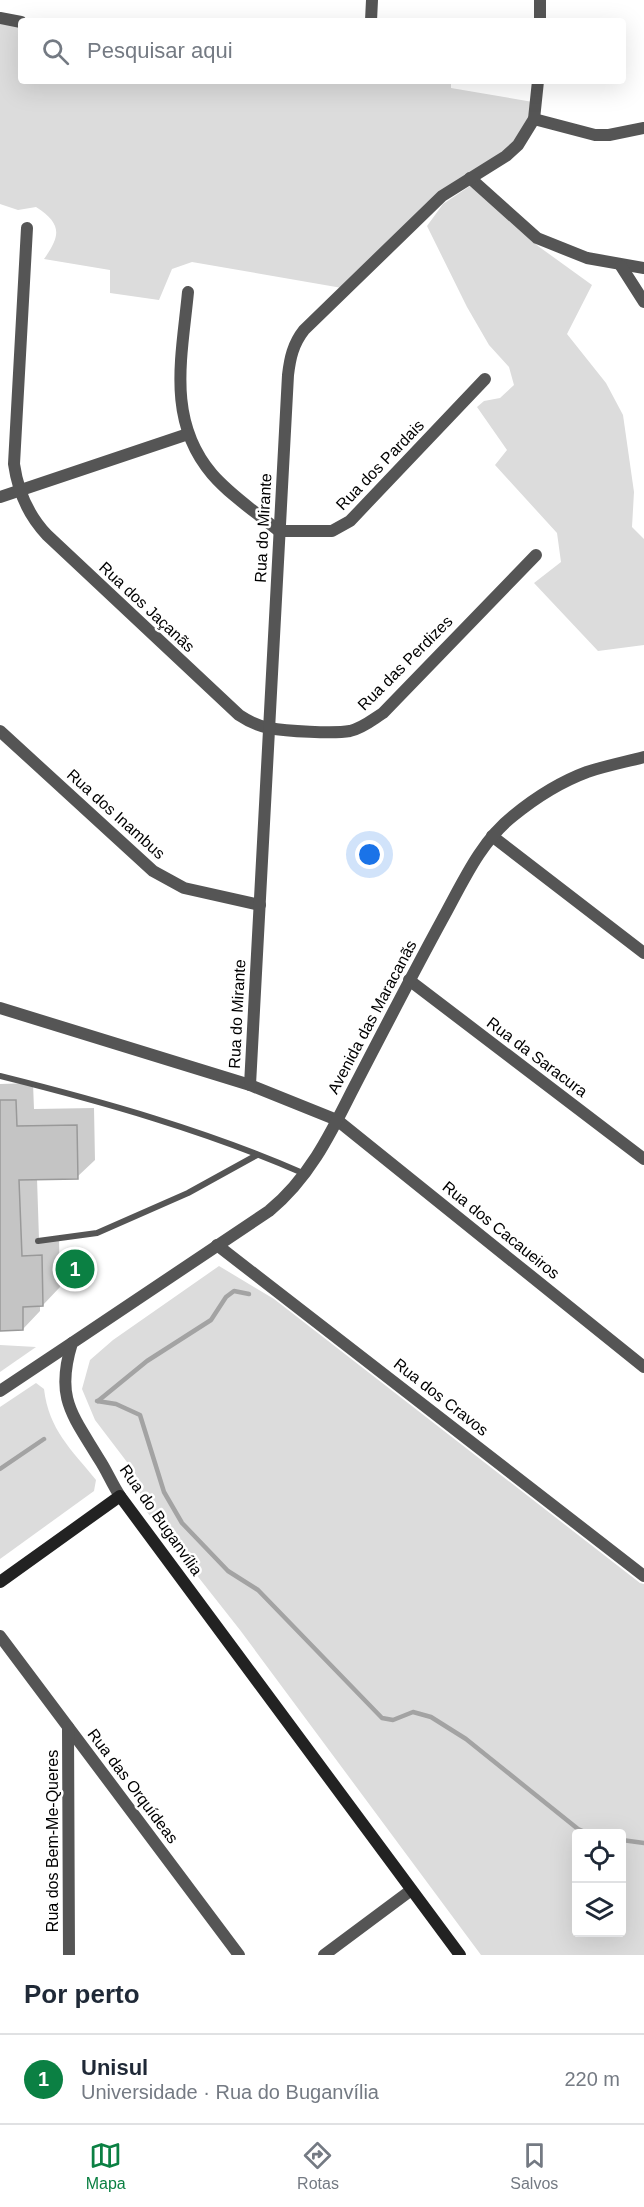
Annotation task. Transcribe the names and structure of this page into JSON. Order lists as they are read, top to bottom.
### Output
{
  "streets": {
    "street": [
      "Rua dos Pardais",
      "Rua do Mirante",
      "Rua dos Jaçanãs",
      "Rua das Perdizes",
      "Rua dos Inambus",
      "Avenida das Maracanãs",
      "Rua da Saracura",
      "Rua dos Cacaueiros",
      "Rua dos Cravos",
      "Rua do Buganvília",
      "Rua das Orquídeas",
      "Rua dos Bem-Me-Queres"
    ]
  },
  "crossings": [
    ["Rua dos Pardais", "Rua do Mirante"],
    ["Rua do Mirante", "Rua dos Jaçanãs"],
    ["Rua do Mirante", "Rua das Perdizes"],
    ["Rua do Mirante", "Rua dos Inambus"],
    ["Rua do Mirante", "Avenida das Maracanãs"],
    ["Rua dos Jaçanãs", "Rua das Perdizes"],
    ["Avenida das Maracanãs", "Rua da Saracura"],
    ["Avenida das Maracanãs", "Rua dos Cacaueiros"],
    ["Rua das Orquídeas", "Rua dos Bem-Me-Queres"]
  ],
  "page": {
    "search": "Pesquisar aqui",
    "pins": "1",
    "heading": "Por perto",
    "list": [
      {
        "mark": "1",
        "name": "Unisul",
        "note": "Universidade · Rua do Buganvília",
        "value": "220 m"
      }
    ],
    "nav": ["Mapa", "Rotas", "Salvos"]
  }
}
